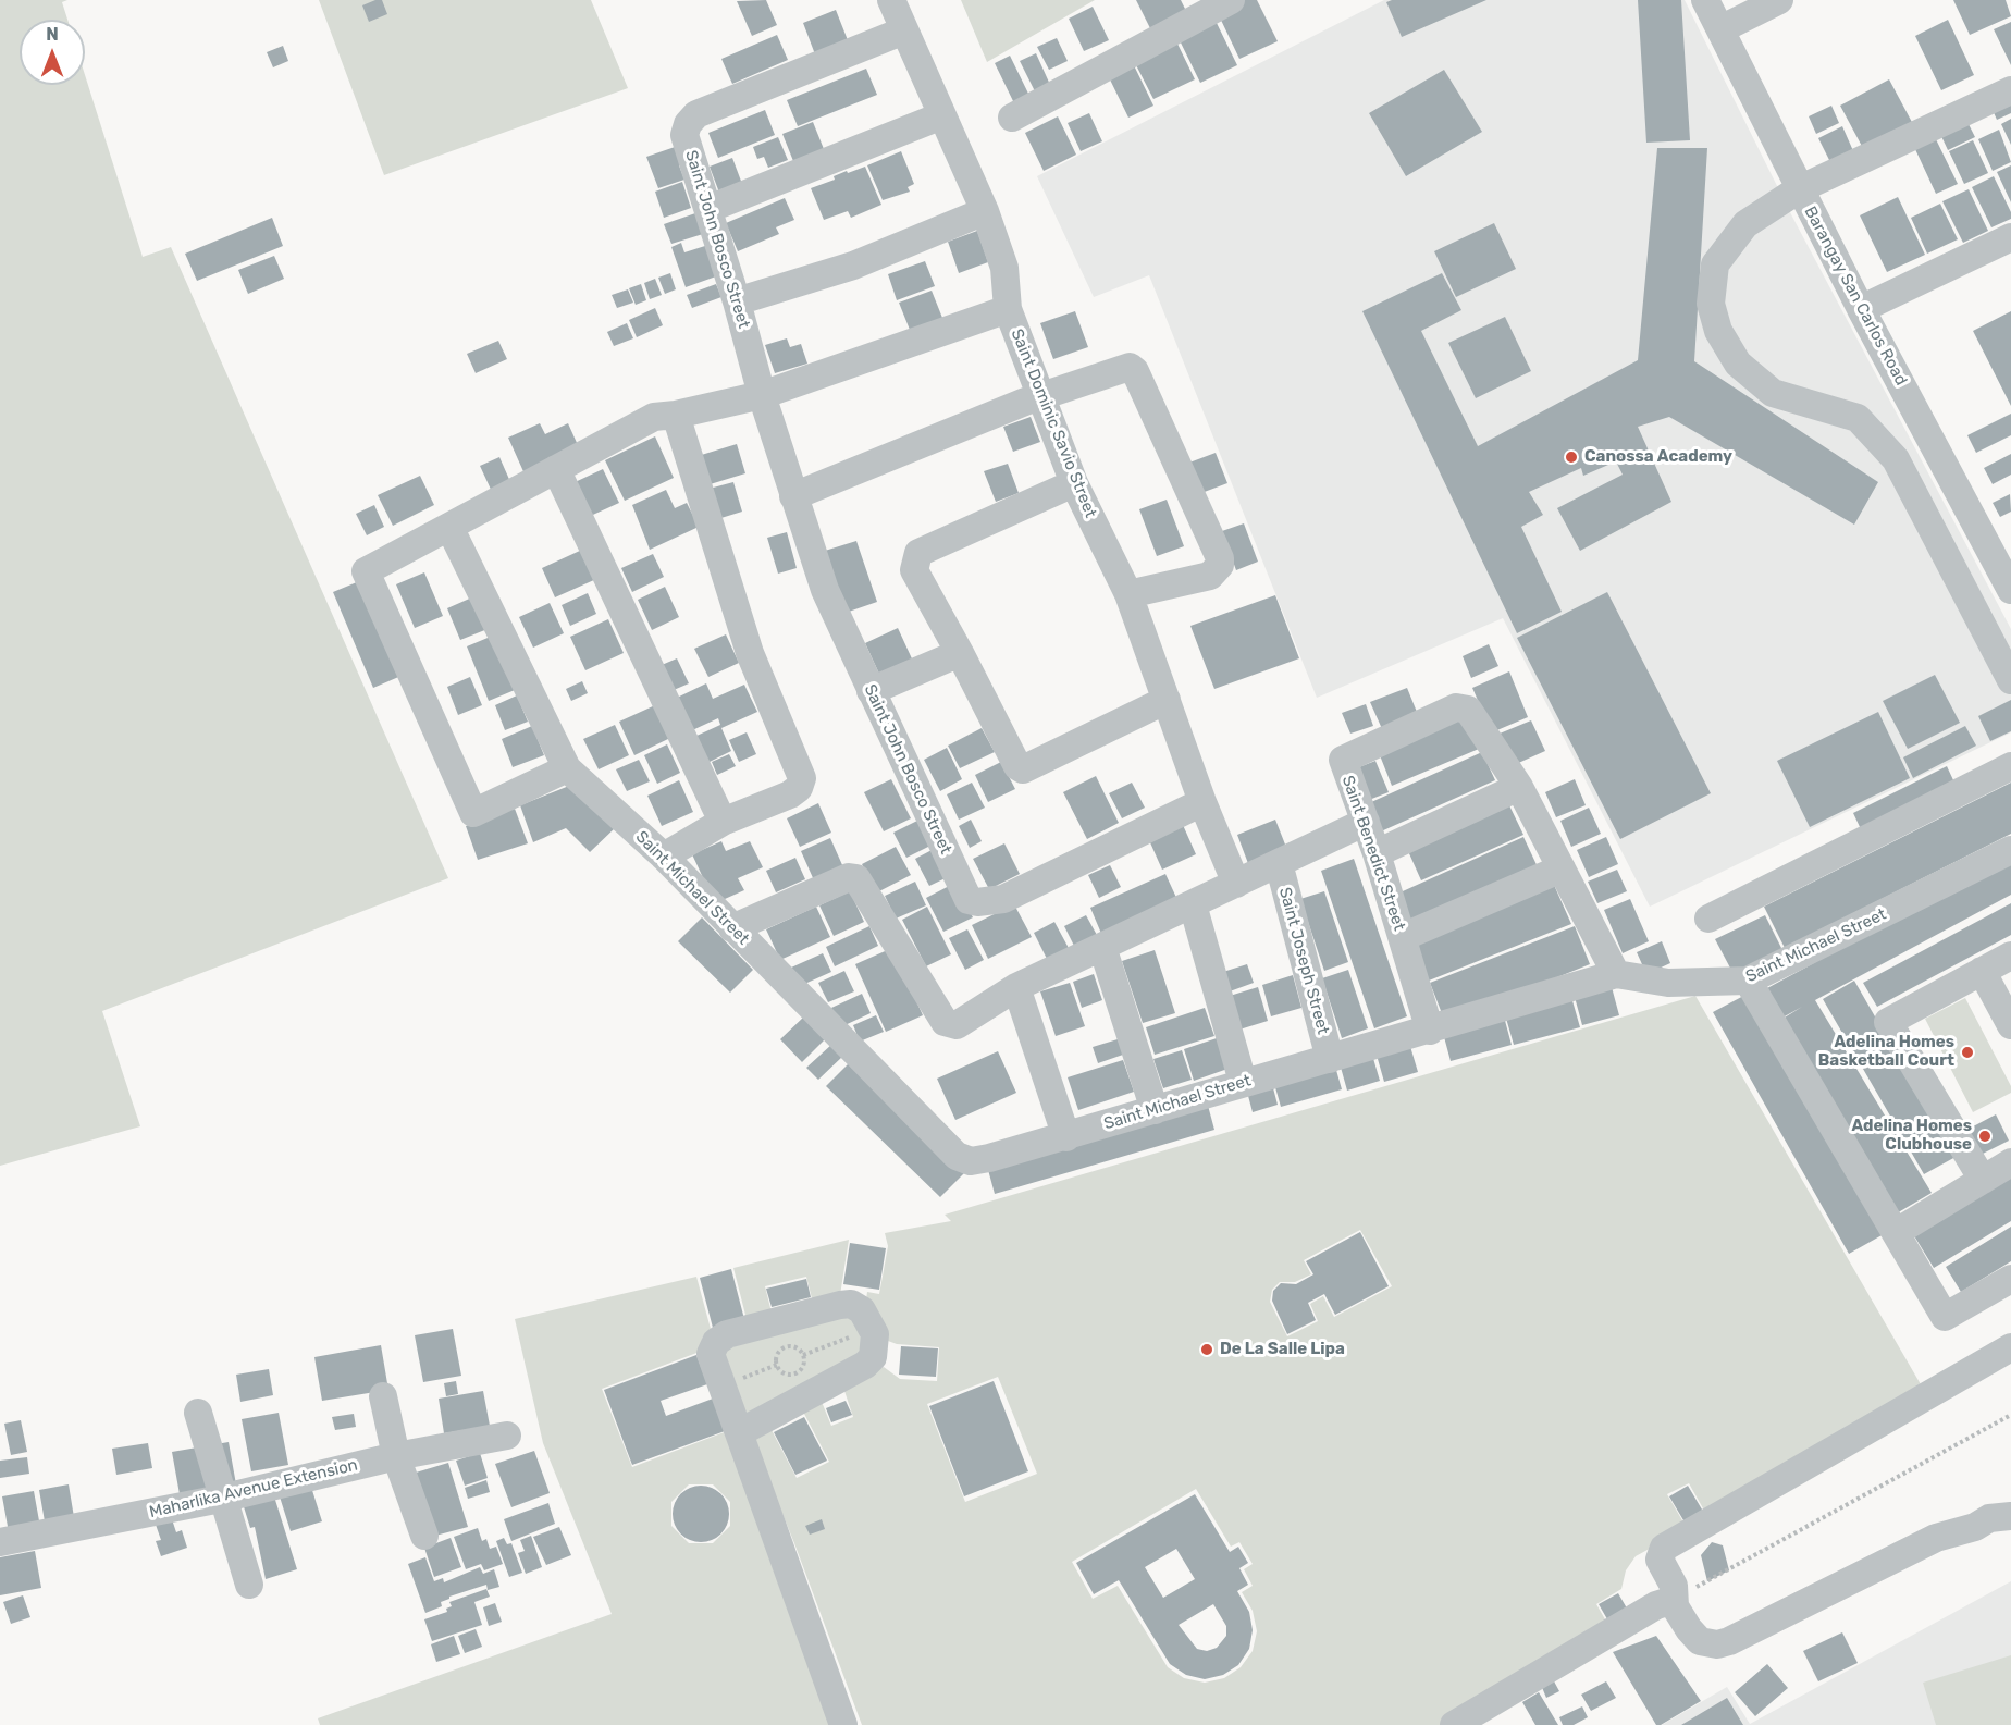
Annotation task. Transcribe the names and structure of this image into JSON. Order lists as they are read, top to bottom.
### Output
{
  "streets": {
    "street": [
      "Saint John Bosco Street",
      "Barangay San Carlos Road",
      "Saint Dominic Savio Street",
      "Saint Benedict Street",
      "Saint Michael Street",
      "Saint Joseph Street",
      "Maharlika Avenue Extension"
    ]
  },
  "crossings": [
    ["Saint John Bosco Street", "Saint Dominic Savio Street"],
    ["Saint Benedict Street", "Saint Michael Street"],
    ["Saint Michael Street", "Saint Joseph Street"]
  ],
  "places": [
    "Canossa Academy",
    "Adelina Homes Basketball Court",
    "Adelina Homes Clubhouse",
    "De La Salle Lipa"
  ],
  "north": "top"
}
